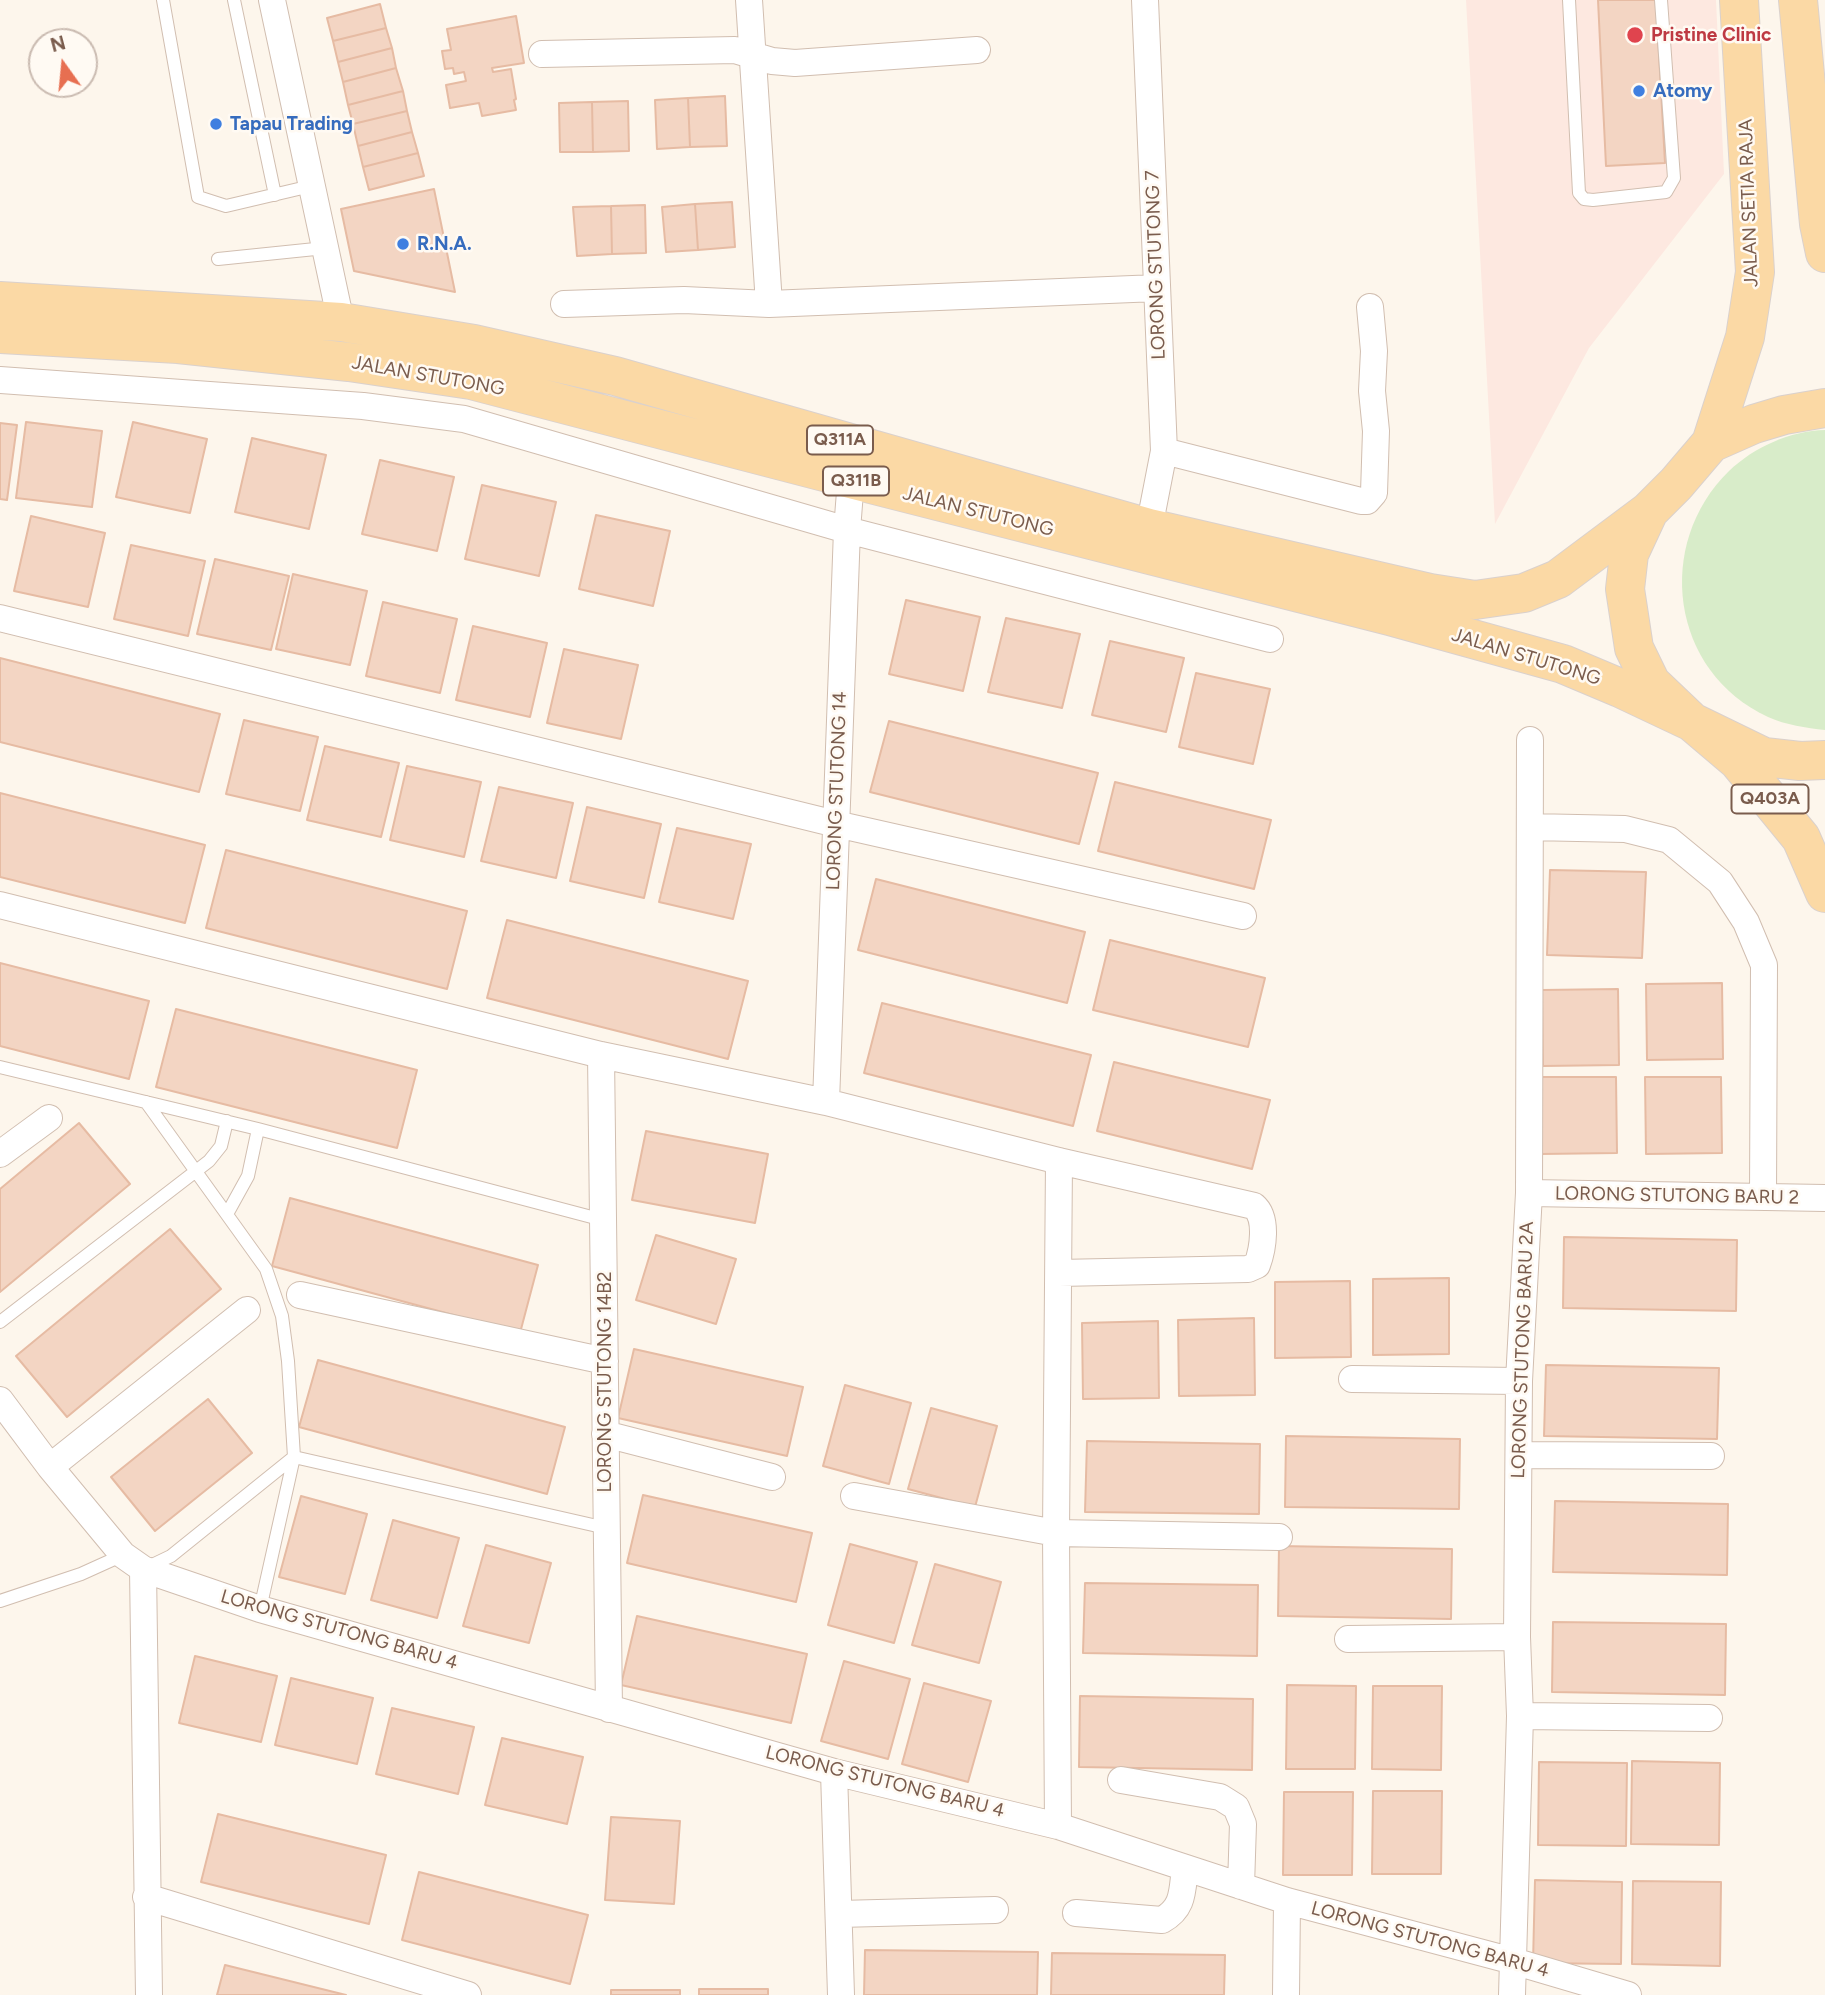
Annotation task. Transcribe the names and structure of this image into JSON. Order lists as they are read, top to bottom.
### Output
{
  "streets": {
    "main road": [
      "JALAN SETIA RAJA",
      "JALAN STUTONG",
      "Q311A",
      "Q311B",
      "Q403A"
    ],
    "street": [
      "LORONG STUTONG 7",
      "LORONG STUTONG 14",
      "LORONG STUTONG BARU 2",
      "LORONG STUTONG BARU 2A",
      "LORONG STUTONG 14B2",
      "LORONG STUTONG BARU 4"
    ]
  },
  "crossings": [
    ["LORONG STUTONG 7", "JALAN STUTONG"],
    ["JALAN STUTONG", "LORONG STUTONG 14"],
    ["JALAN STUTONG", "Q403A"],
    ["LORONG STUTONG BARU 2", "LORONG STUTONG BARU 2A"],
    ["LORONG STUTONG BARU 2A", "LORONG STUTONG BARU 4"],
    ["LORONG STUTONG 14B2", "LORONG STUTONG BARU 4"]
  ],
  "places": [
    "Pristine Clinic",
    "Atomy",
    "Tapau Trading",
    "R.N.A."
  ],
  "north": "top"
}
